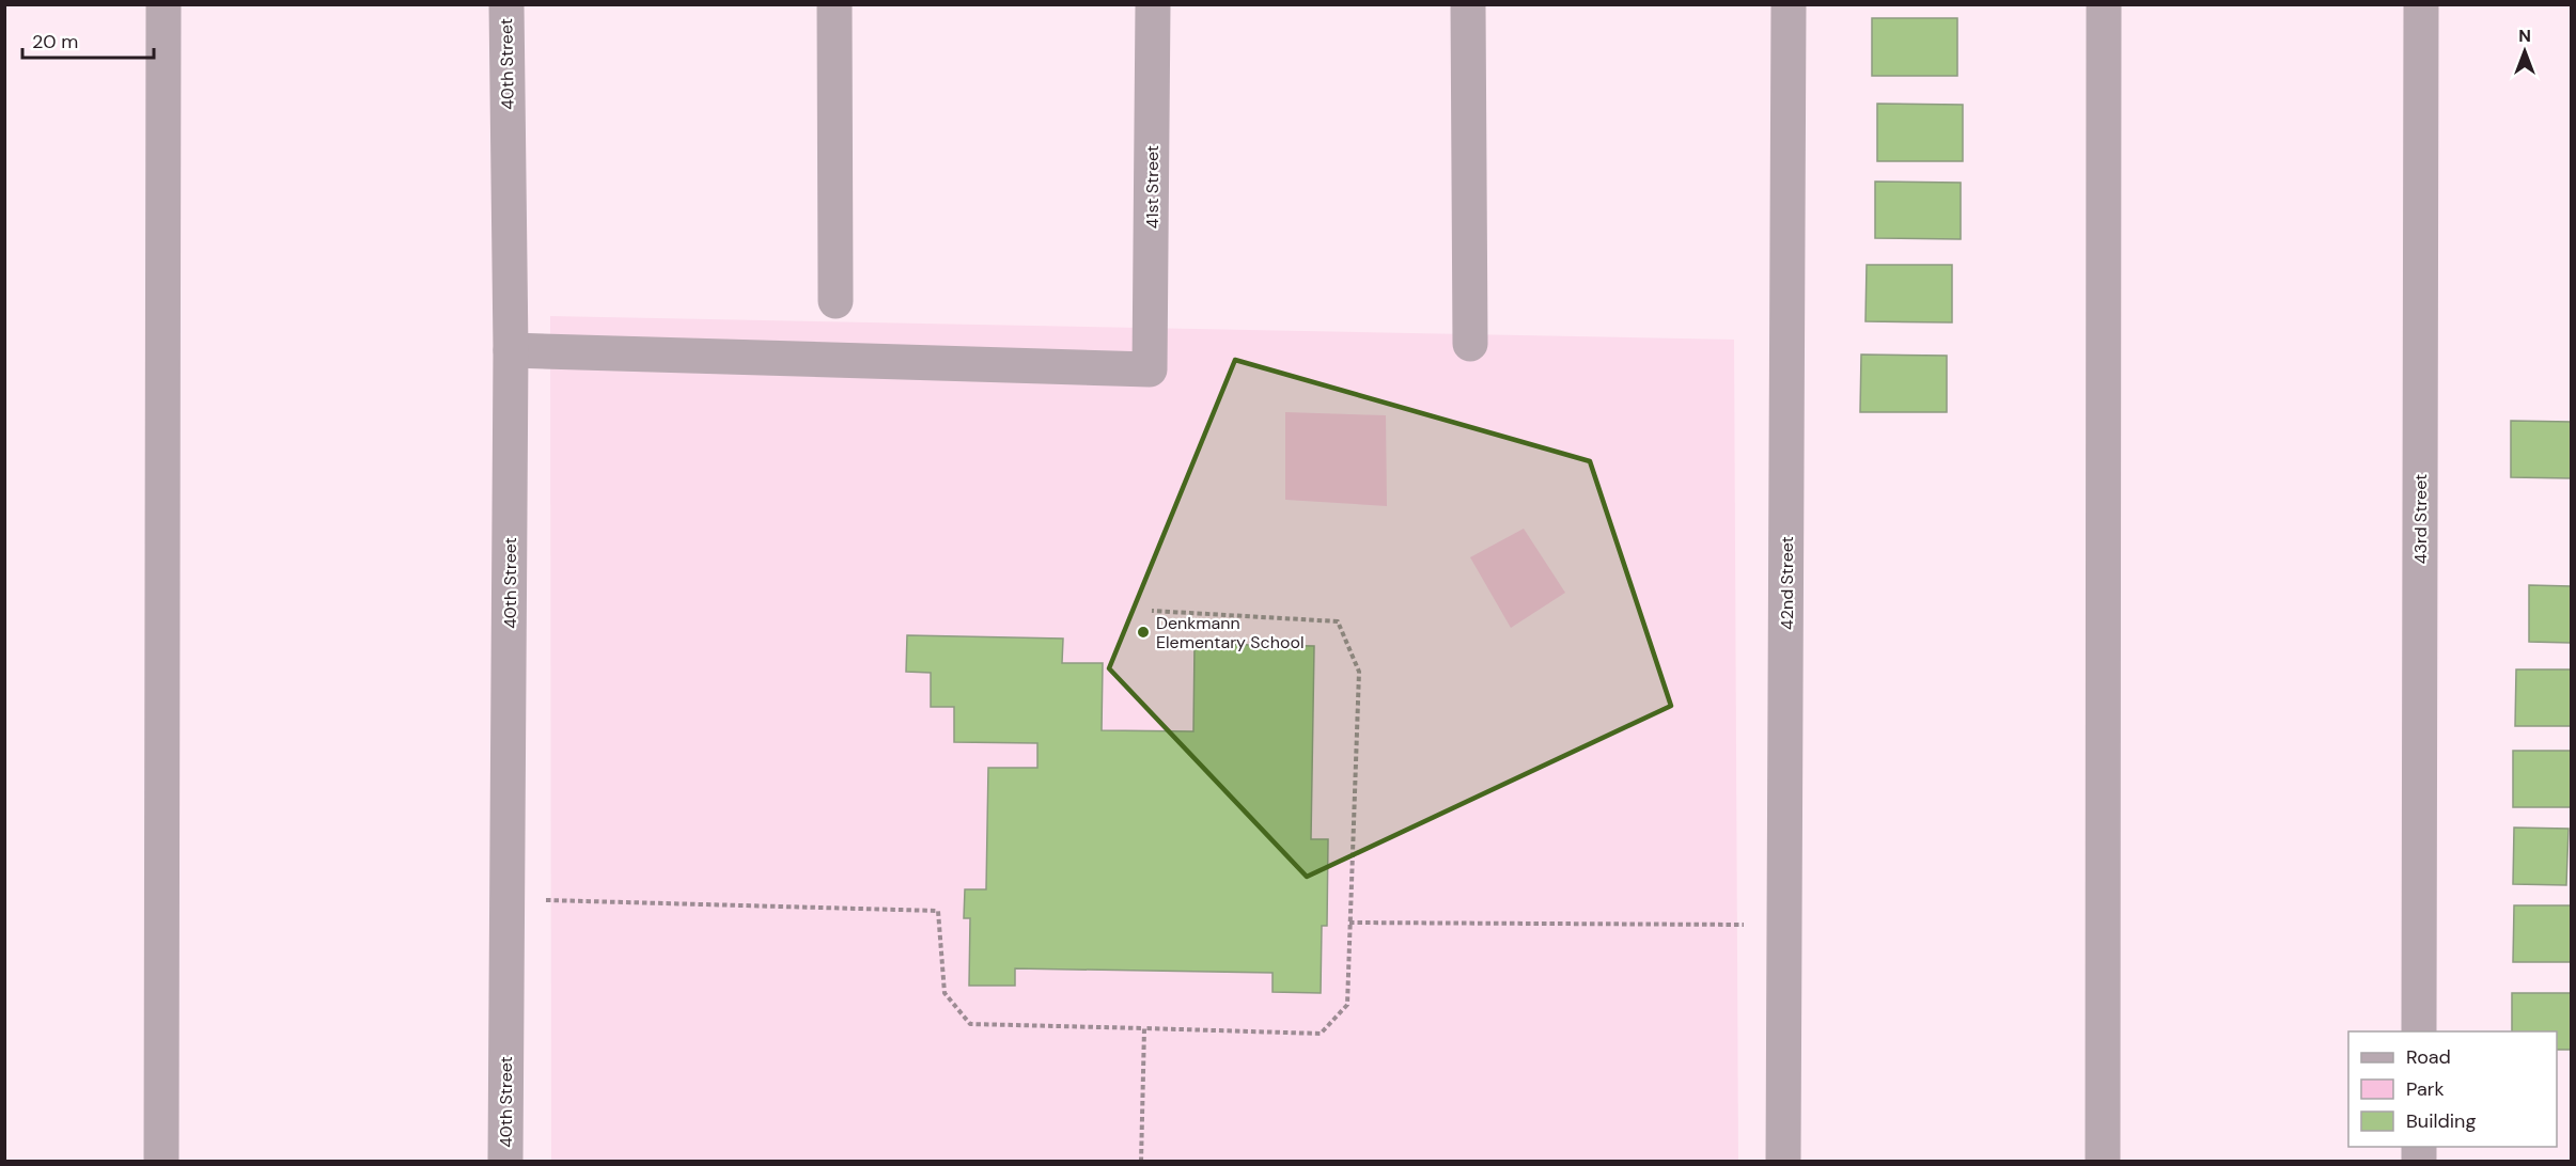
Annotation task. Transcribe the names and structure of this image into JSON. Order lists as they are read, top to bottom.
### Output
{
  "streets": {
    "street": [
      "40th Street",
      "41st Street",
      "43rd Street",
      "42nd Street"
    ]
  },
  "crossings": [
    ["40th Street", "41st Street"]
  ],
  "places": ["Denkmann Elementary School"],
  "legend": ["Road", "Park", "Building"],
  "scale_bar": "20 m",
  "north": "top"
}
